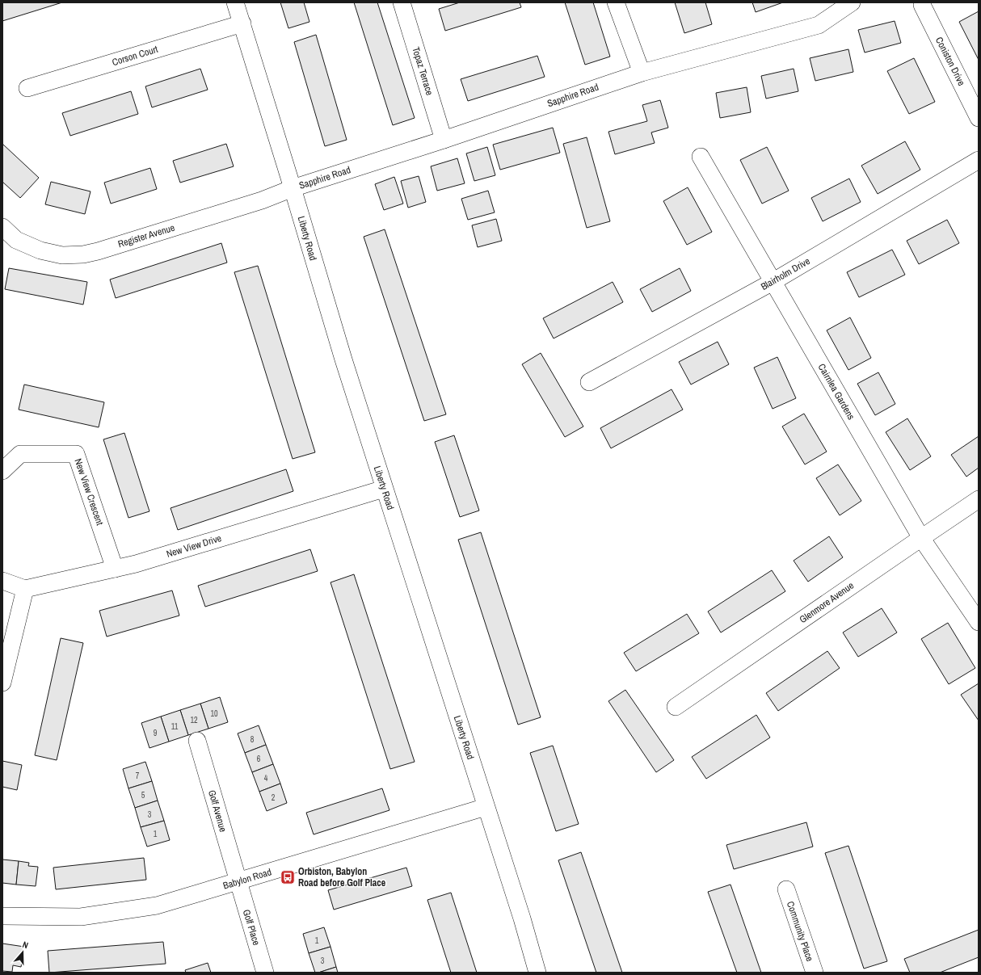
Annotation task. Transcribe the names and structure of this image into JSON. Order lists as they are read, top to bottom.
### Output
{
  "streets": {
    "street": [
      "Corson Court",
      "Coniston Drive",
      "Topaz Terrace",
      "Sapphire Road",
      "Register Avenue",
      "Liberty Road",
      "Blairholm Drive",
      "Cairnlea Gardens",
      "New View Crescent",
      "New View Drive",
      "Glenmore Avenue",
      "Golf Avenue",
      "Babylon Road",
      "Golf Place",
      "Community Place"
    ]
  },
  "crossings": [
    ["Corson Court", "Liberty Road"],
    ["Topaz Terrace", "Sapphire Road"],
    ["Sapphire Road", "Register Avenue"],
    ["Sapphire Road", "Liberty Road"],
    ["Register Avenue", "Liberty Road"],
    ["Liberty Road", "New View Drive"],
    ["Liberty Road", "Babylon Road"],
    ["Blairholm Drive", "Cairnlea Gardens"],
    ["Cairnlea Gardens", "Glenmore Avenue"],
    ["New View Crescent", "New View Drive"],
    ["Golf Avenue", "Babylon Road"],
    ["Golf Avenue", "Golf Place"],
    ["Babylon Road", "Golf Place"]
  ],
  "places": {
    "bus stop": ["Orbiston, Babylon Road before Golf Place"]
  },
  "house_numbers": [
    "10",
    "12",
    "11",
    "9",
    "8",
    "6",
    "7",
    "4",
    "5",
    "2",
    "3",
    "1",
    "1",
    "3"
  ],
  "north": "top"
}
